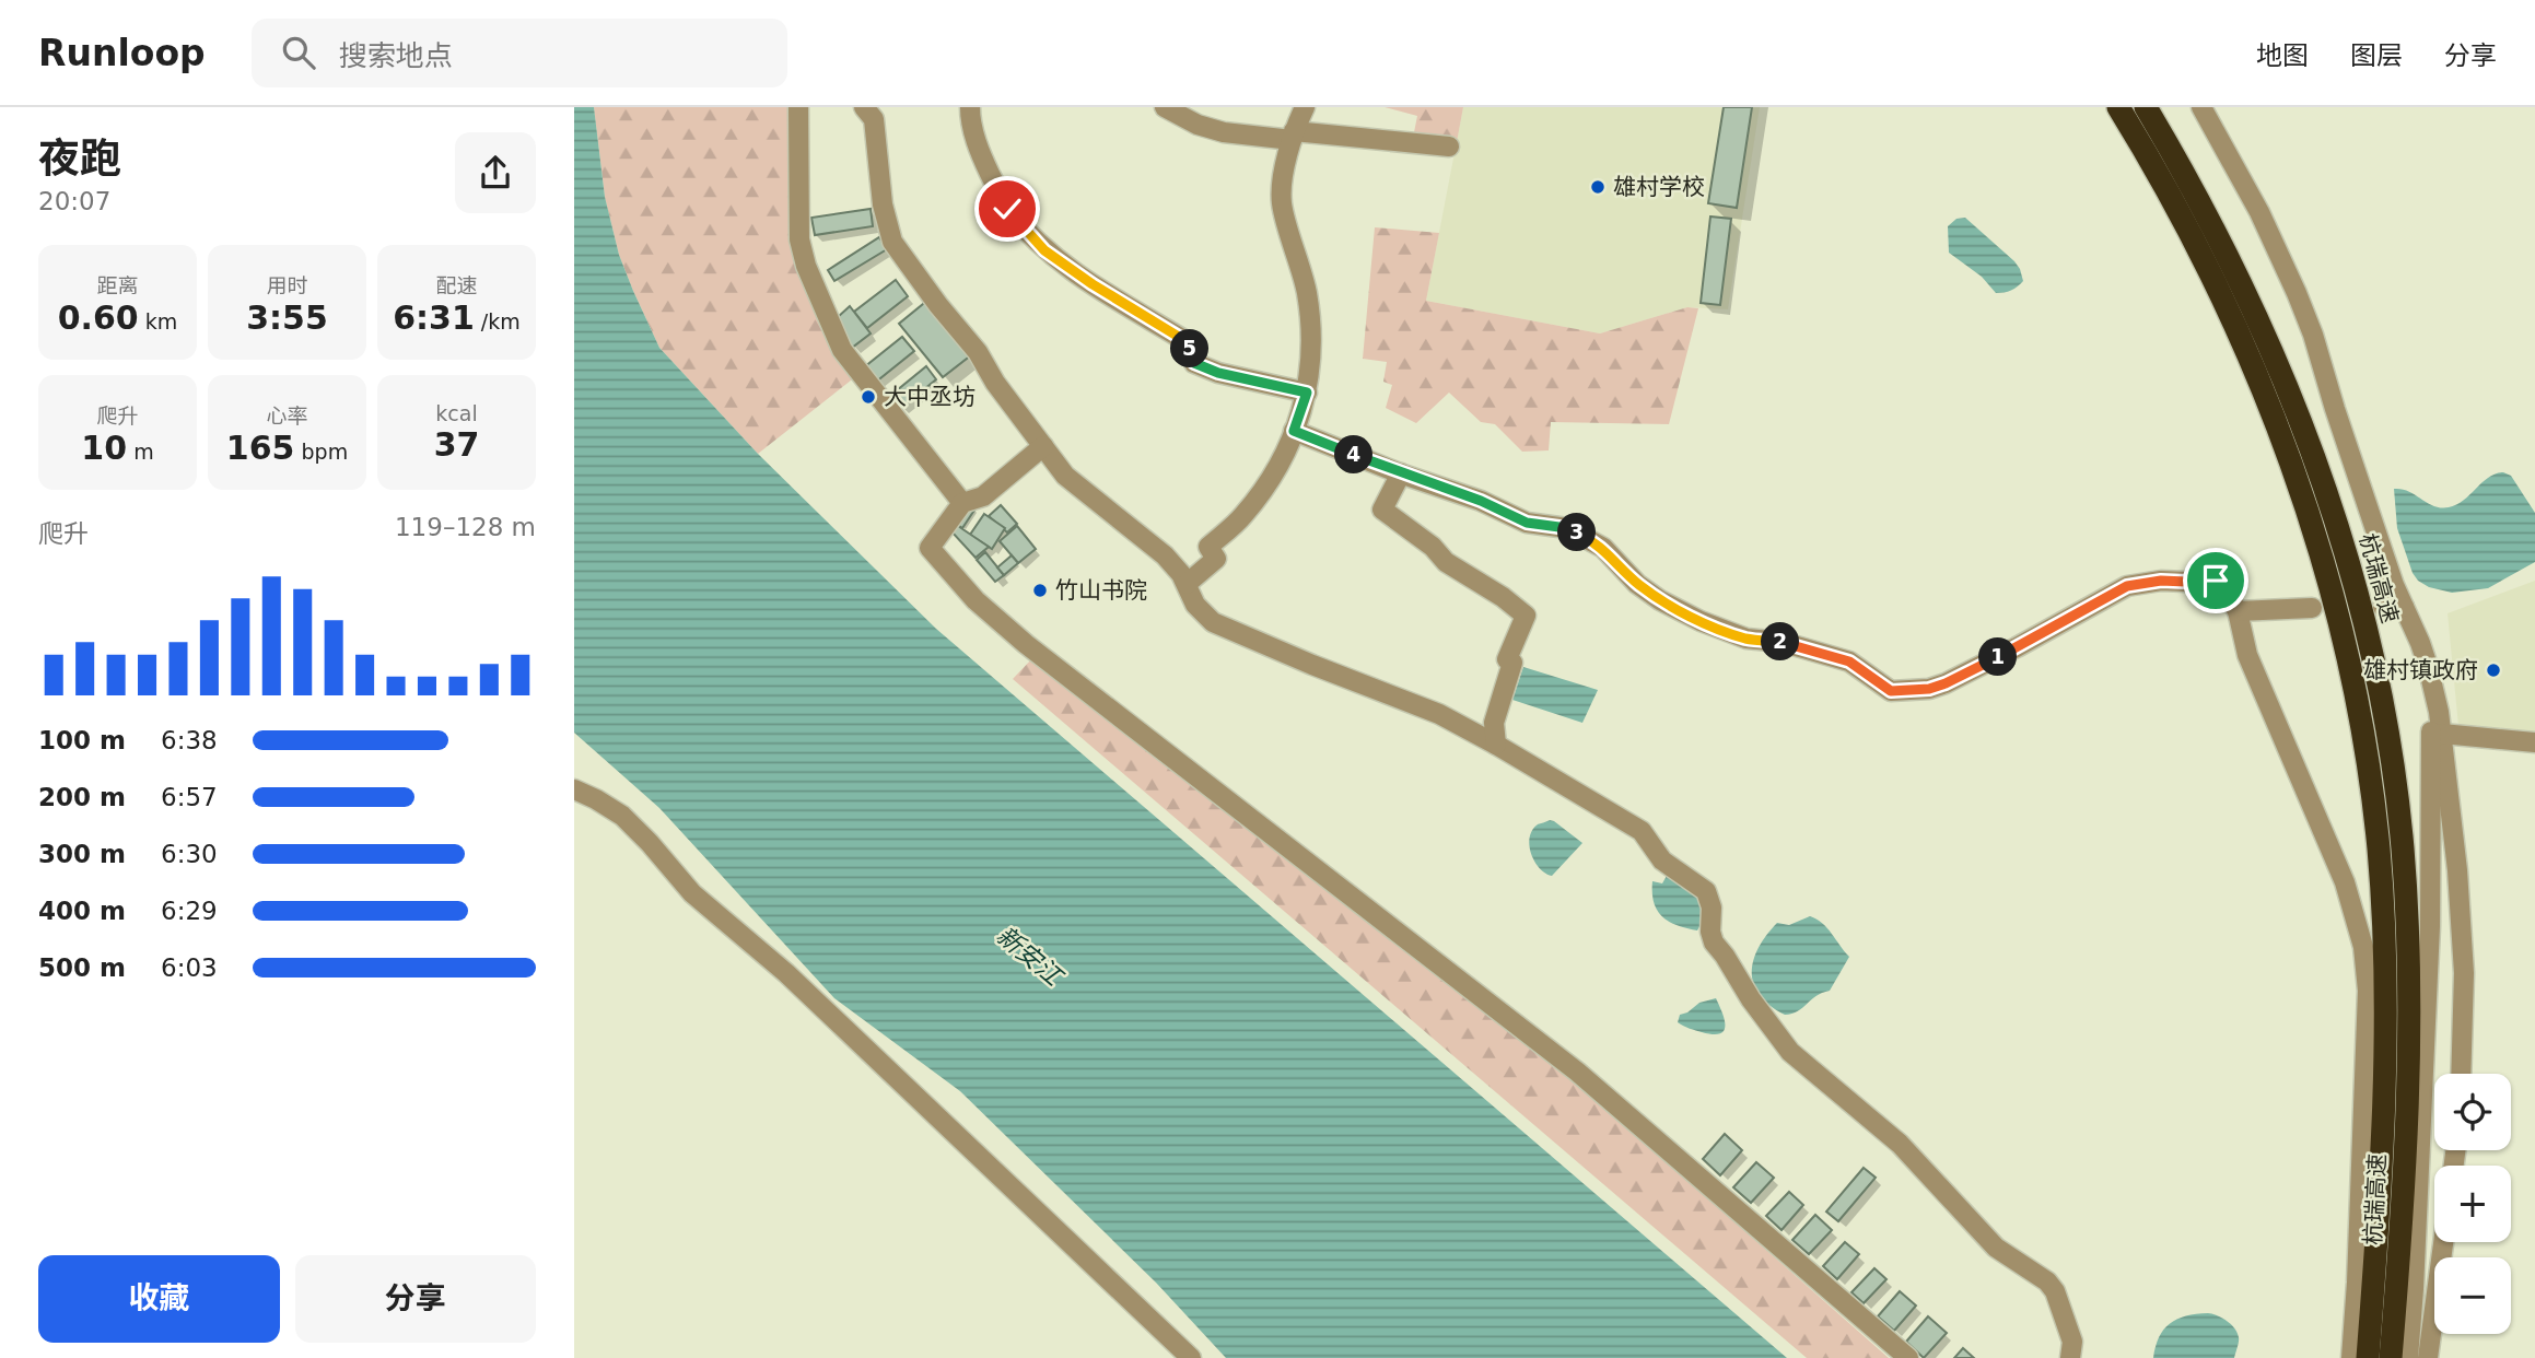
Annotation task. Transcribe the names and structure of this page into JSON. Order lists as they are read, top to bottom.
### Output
{
  "streets": {
    "highway": ["杭瑞高速"]
  },
  "water": ["新安江"],
  "places": [
    "雄村学校",
    "大中丞坊",
    "竹山书院",
    "雄村镇政府"
  ],
  "page": {
    "header": "Runloop",
    "search": "搜索地点",
    "nav": ["地图", "图层", "分享"],
    "heading": ["夜跑", "20:07"],
    "stats": [
      ["距离", "0.60 km"],
      ["用时", "3:55"],
      ["配速", "6:31 /km"],
      ["爬升", "10 m"],
      ["心率", "165 bpm"],
      ["kcal", "37"]
    ],
    "pins": [
      "5",
      "4",
      "3",
      "2",
      "1"
    ],
    "chart": ["爬升", "119–128 m"],
    "list": [
      {
        "name": "100 m",
        "note": "6:38"
      },
      {
        "name": "200 m",
        "note": "6:57"
      },
      {
        "name": "300 m",
        "note": "6:30"
      },
      {
        "name": "400 m",
        "note": "6:29"
      },
      {
        "name": "500 m",
        "note": "6:03"
      }
    ],
    "map_buttons": ["+", "−"],
    "buttons": ["收藏", "分享"]
  }
}
